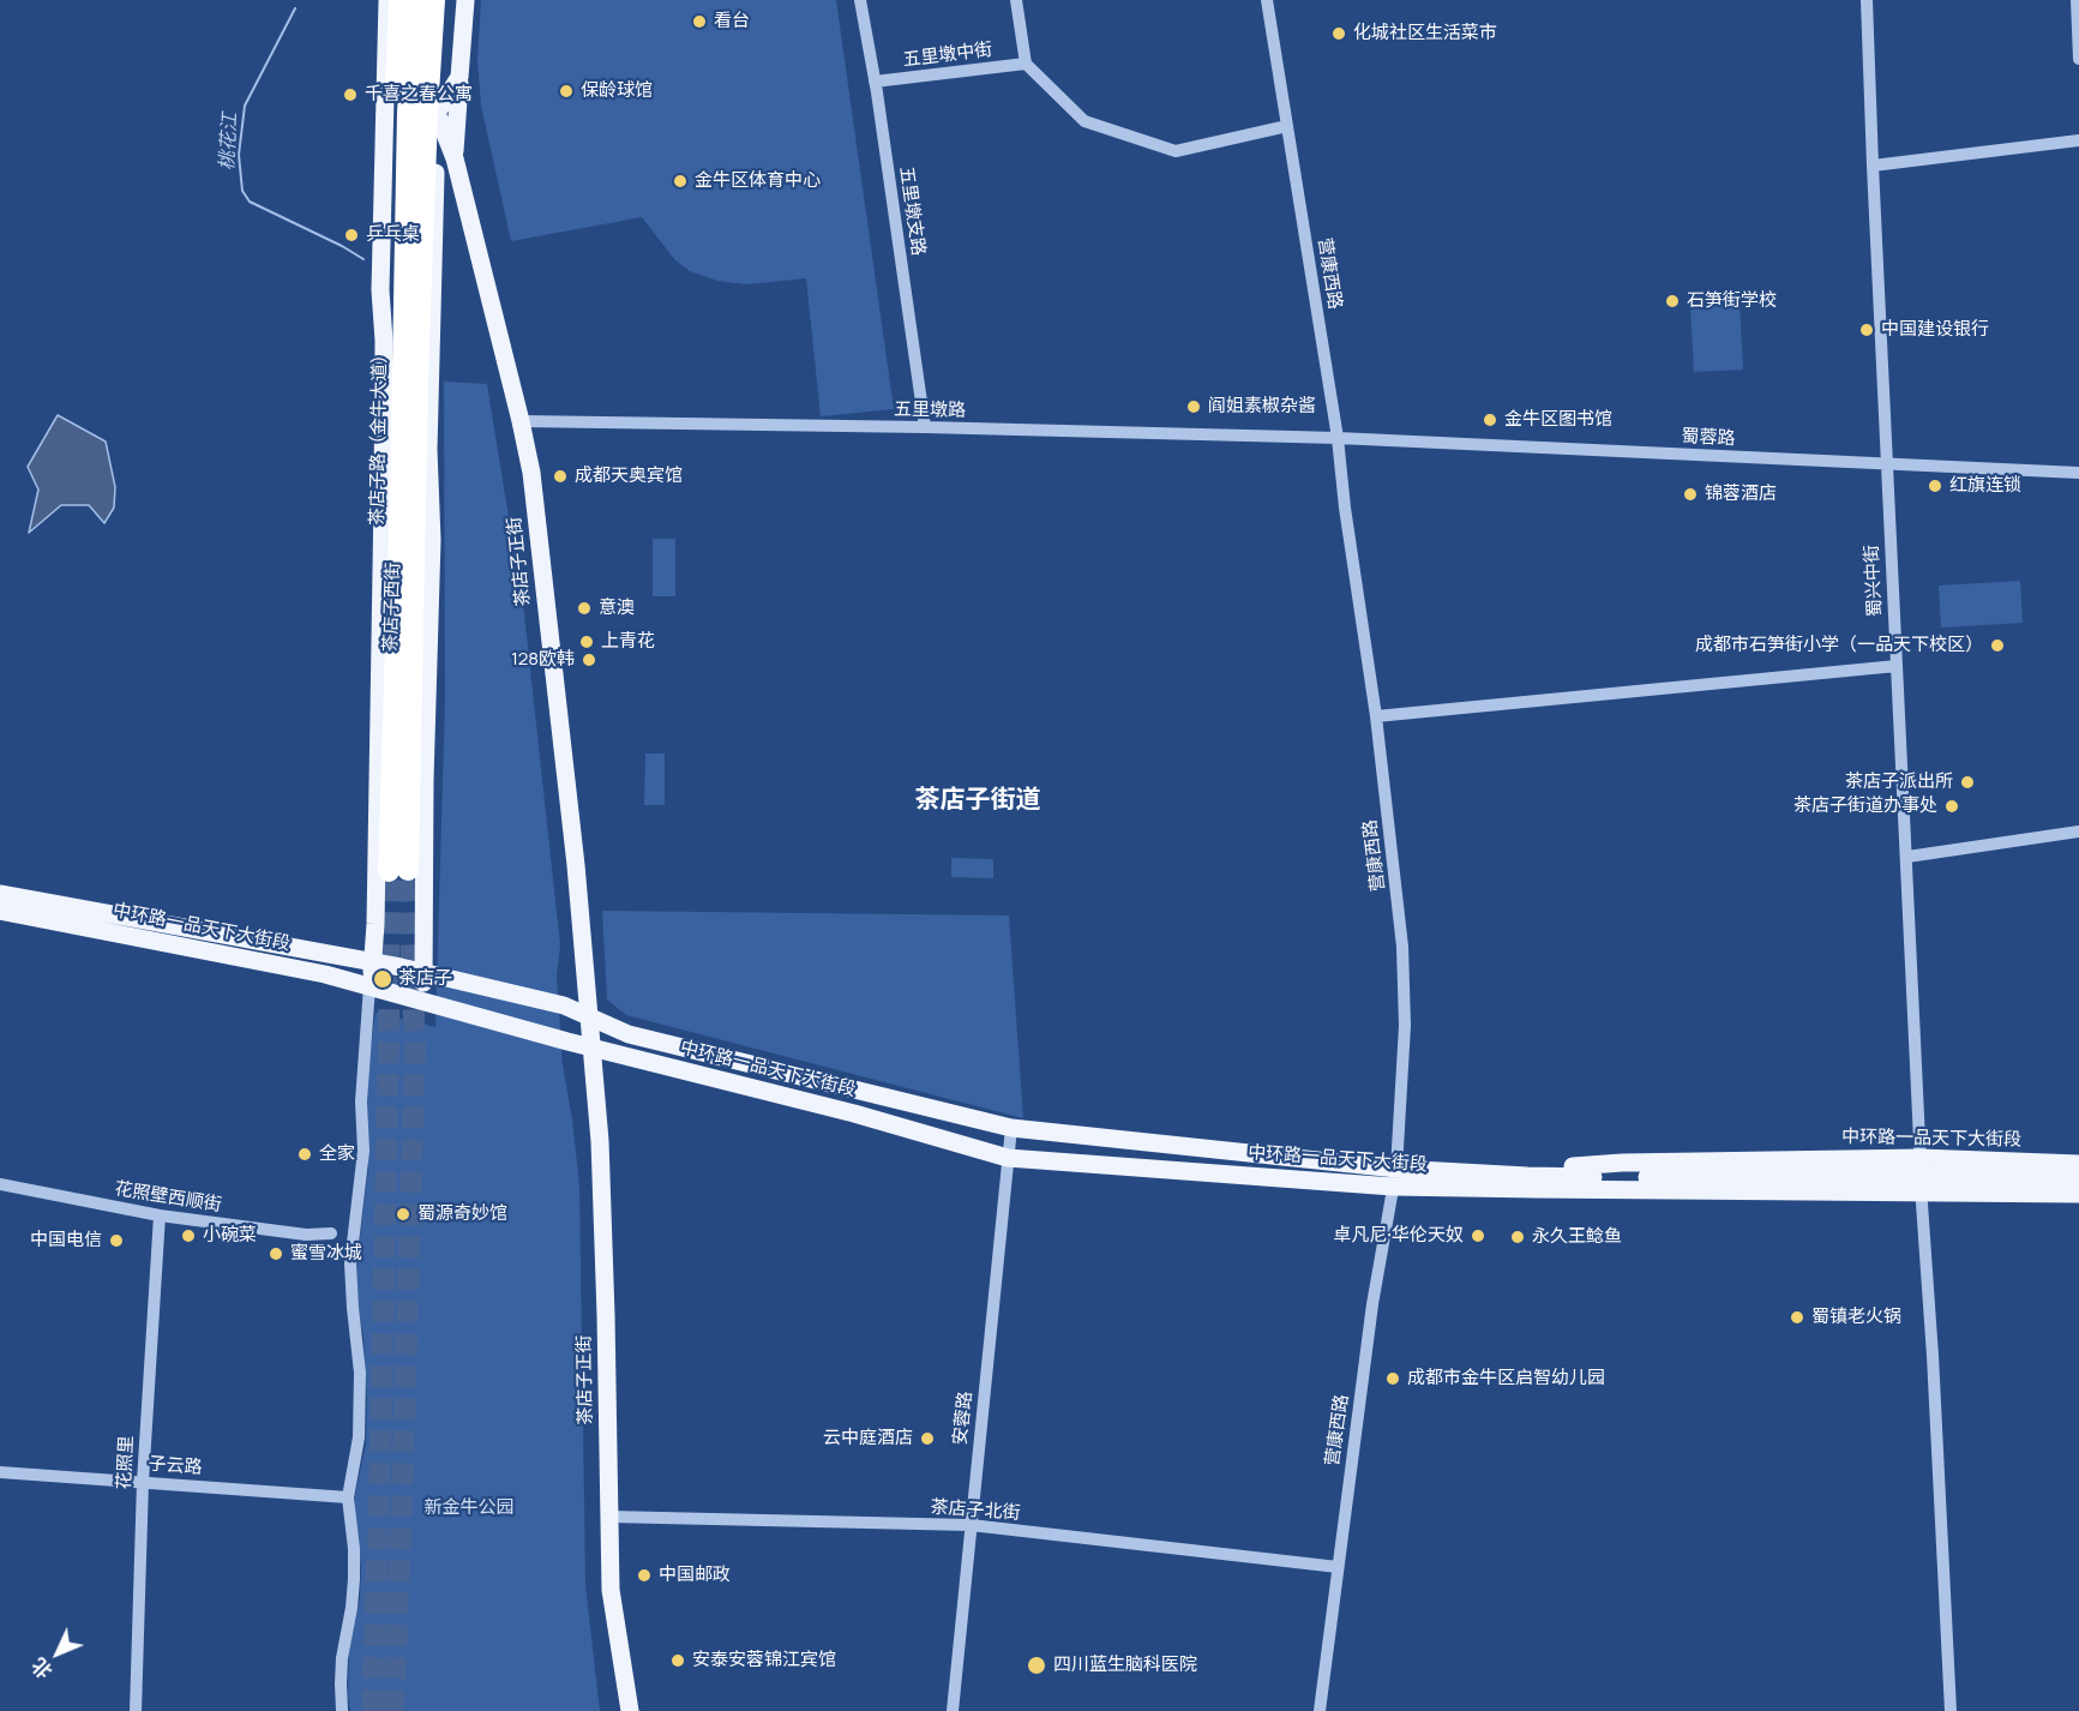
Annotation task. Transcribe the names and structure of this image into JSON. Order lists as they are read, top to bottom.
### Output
{
  "streets": {
    "highway": ["茶店子路（金牛大道）", "茶店子西街"],
    "main road": ["茶店子正街", "中环路一品天下大街段"],
    "street": [
      "五里墩中街",
      "五里墩支路",
      "营康西路",
      "五里墩路",
      "蜀蓉路",
      "蜀兴中街",
      "花照壁西顺街",
      "安蓉路",
      "花照里",
      "子云路",
      "茶店子北街"
    ]
  },
  "crossings": [
    ["五里墩中街", "五里墩支路"],
    ["五里墩支路", "五里墩路"],
    ["营康西路", "五里墩路"],
    ["营康西路", "蜀蓉路"],
    ["营康西路", "中环路一品天下大街段"],
    ["营康西路", "茶店子北街"],
    ["五里墩路", "蜀蓉路"],
    ["五里墩路", "茶店子正街"],
    ["茶店子路（金牛大道）", "茶店子西街"],
    ["蜀蓉路", "蜀兴中街"],
    ["茶店子正街", "茶店子西街"],
    ["茶店子正街", "中环路一品天下大街段"],
    ["茶店子正街", "茶店子北街"],
    ["蜀兴中街", "中环路一品天下大街段"],
    ["中环路一品天下大街段", "安蓉路"],
    ["花照壁西顺街", "花照里"],
    ["安蓉路", "茶店子北街"],
    ["花照里", "子云路"]
  ],
  "districts": ["茶店子街道"],
  "water": ["桃花江"],
  "parks": ["新金牛公园"],
  "places": [
    "看台",
    "化城社区生活菜市",
    "保龄球馆",
    "千喜之春公寓",
    "金牛区体育中心",
    "乒乓桌",
    "石笋街学校",
    "中国建设银行",
    "阎姐素椒杂酱",
    "金牛区图书馆",
    "成都天奥宾馆",
    "红旗连锁",
    "锦蓉酒店",
    "意澳",
    "上青花",
    "成都市石笋街小学（一品天下校区）",
    "128欧韩",
    "茶店子派出所",
    "茶店子街道办事处",
    "茶店子",
    "全家",
    "蜀源奇妙馆",
    "小碗菜",
    "卓凡尼·华伦天奴",
    "永久王鲶鱼",
    "中国电信",
    "蜜雪冰城",
    "蜀镇老火锅",
    "成都市金牛区启智幼儿园",
    "云中庭酒店",
    "中国邮政",
    "安泰安蓉锦江宾馆",
    "四川蓝生脑科医院"
  ],
  "north": "bottom left"
}
